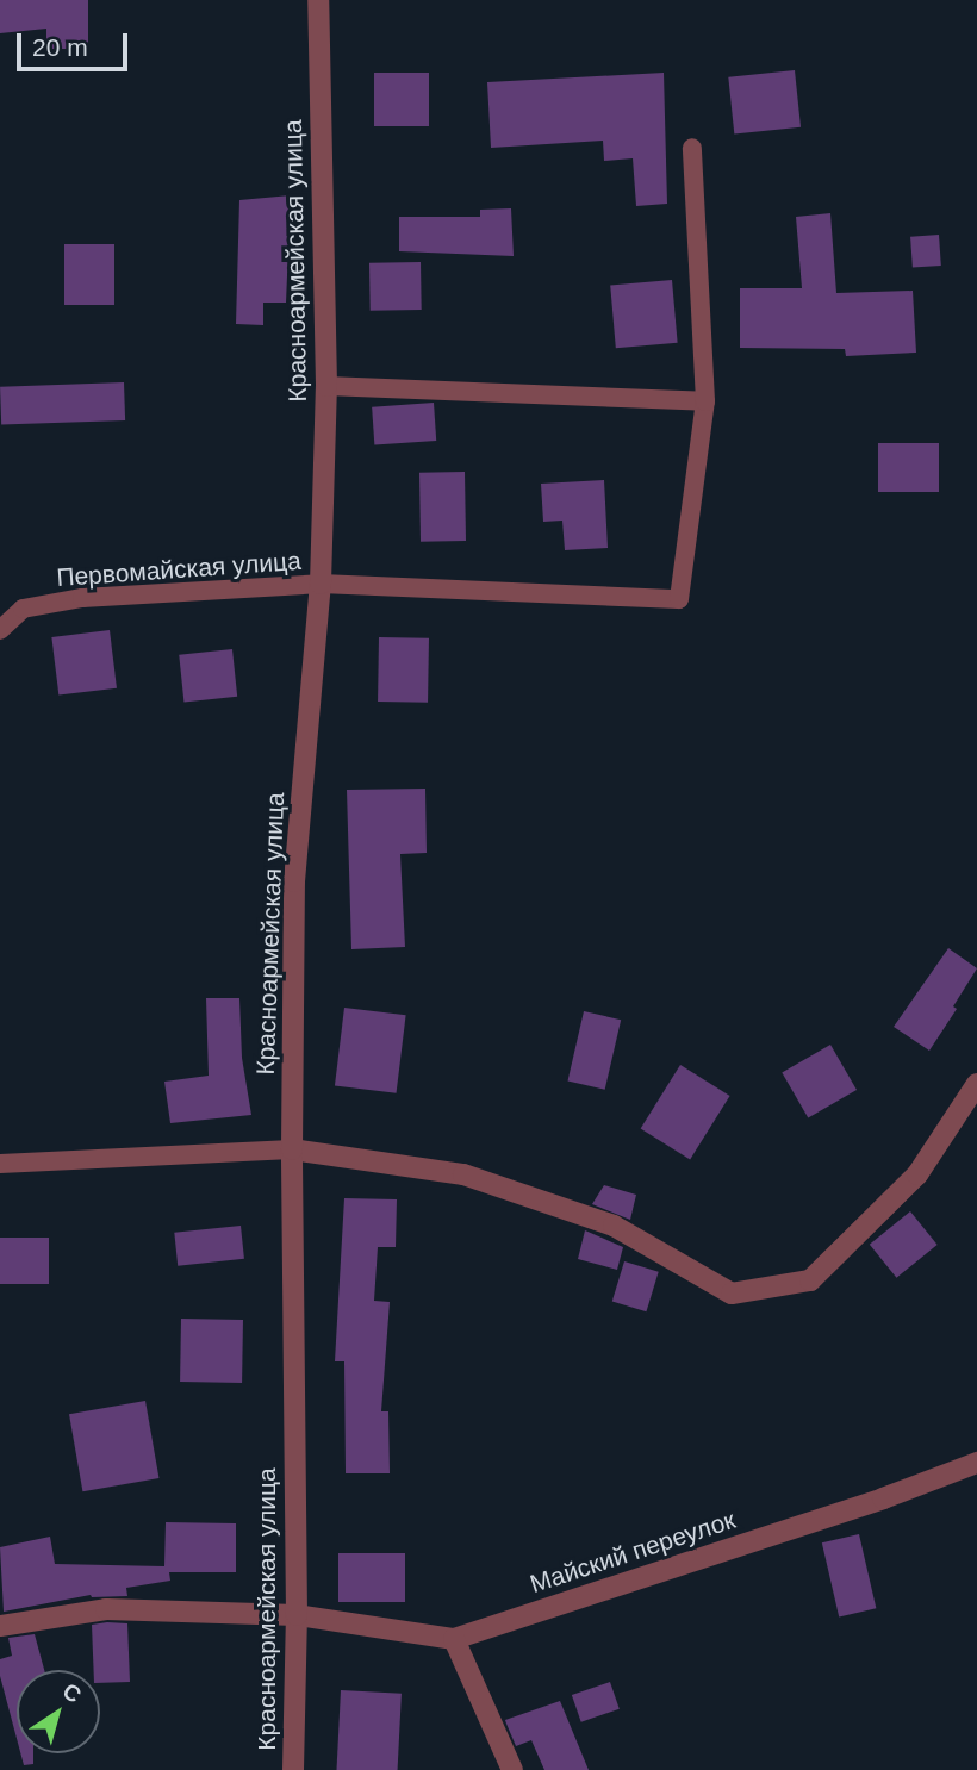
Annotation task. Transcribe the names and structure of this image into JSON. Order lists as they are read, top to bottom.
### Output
{
  "streets": {
    "street": ["Красноармейская улица", "Майский переулок"],
    "lane": ["Первомайская улица"]
  },
  "crossings": [
    ["Красноармейская улица", "Первомайская улица"],
    ["Красноармейская улица", "Майский переулок"]
  ],
  "scale_bar": "20 m",
  "north": "top right"
}
